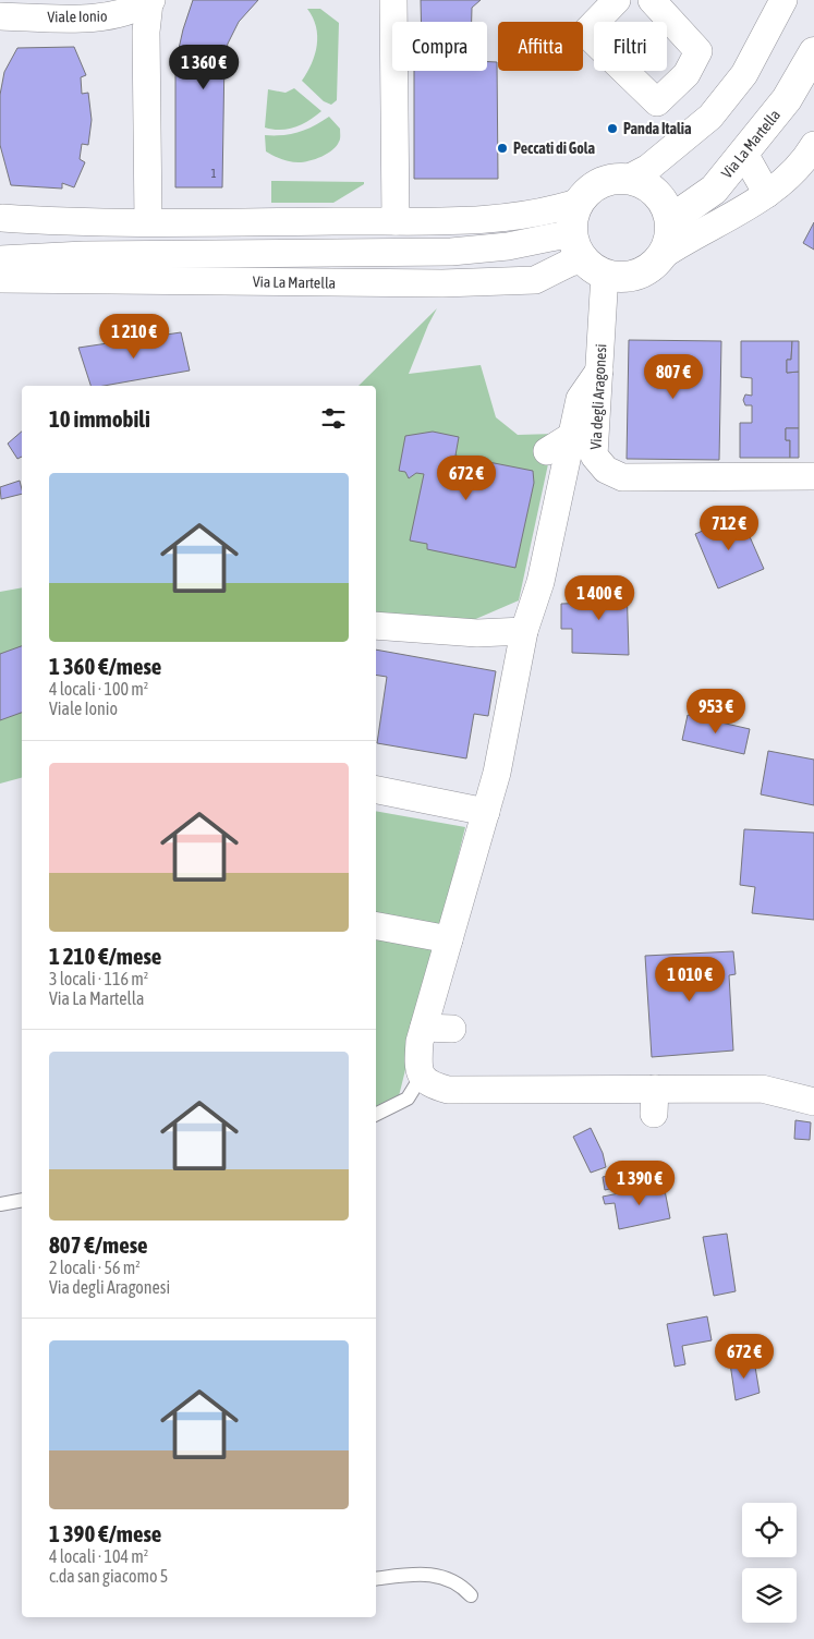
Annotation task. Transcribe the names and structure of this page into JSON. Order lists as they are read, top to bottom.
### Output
{
  "streets": {
    "street": ["Viale Ionio", "Via La Martella", "Via degli Aragonesi"]
  },
  "crossings": [
    ["Via La Martella", "Via degli Aragonesi"]
  ],
  "places": ["Panda Italia", "Peccati di Gola"],
  "house_numbers": ["1"],
  "page": {
    "chip": ["Compra", "Affitta", "Filtri"],
    "price": [
      "1 360 €",
      "1 210 €",
      "807 €",
      "672 €",
      "712 €",
      "1 400 €",
      "953 €",
      "1 010 €",
      "1 390 €",
      "672 €"
    ],
    "heading": "10 immobili",
    "list": [
      {
        "name": "1 360 €/mese",
        "note": "4 locali · 100 m² · Viale Ionio"
      },
      {
        "name": "1 210 €/mese",
        "note": "3 locali · 116 m² · Via La Martella"
      },
      {
        "name": "807 €/mese",
        "note": "2 locali · 56 m² · Via degli Aragonesi"
      },
      {
        "name": "1 390 €/mese",
        "note": "4 locali · 104 m² · c.da san giacomo 5"
      }
    ]
  }
}
